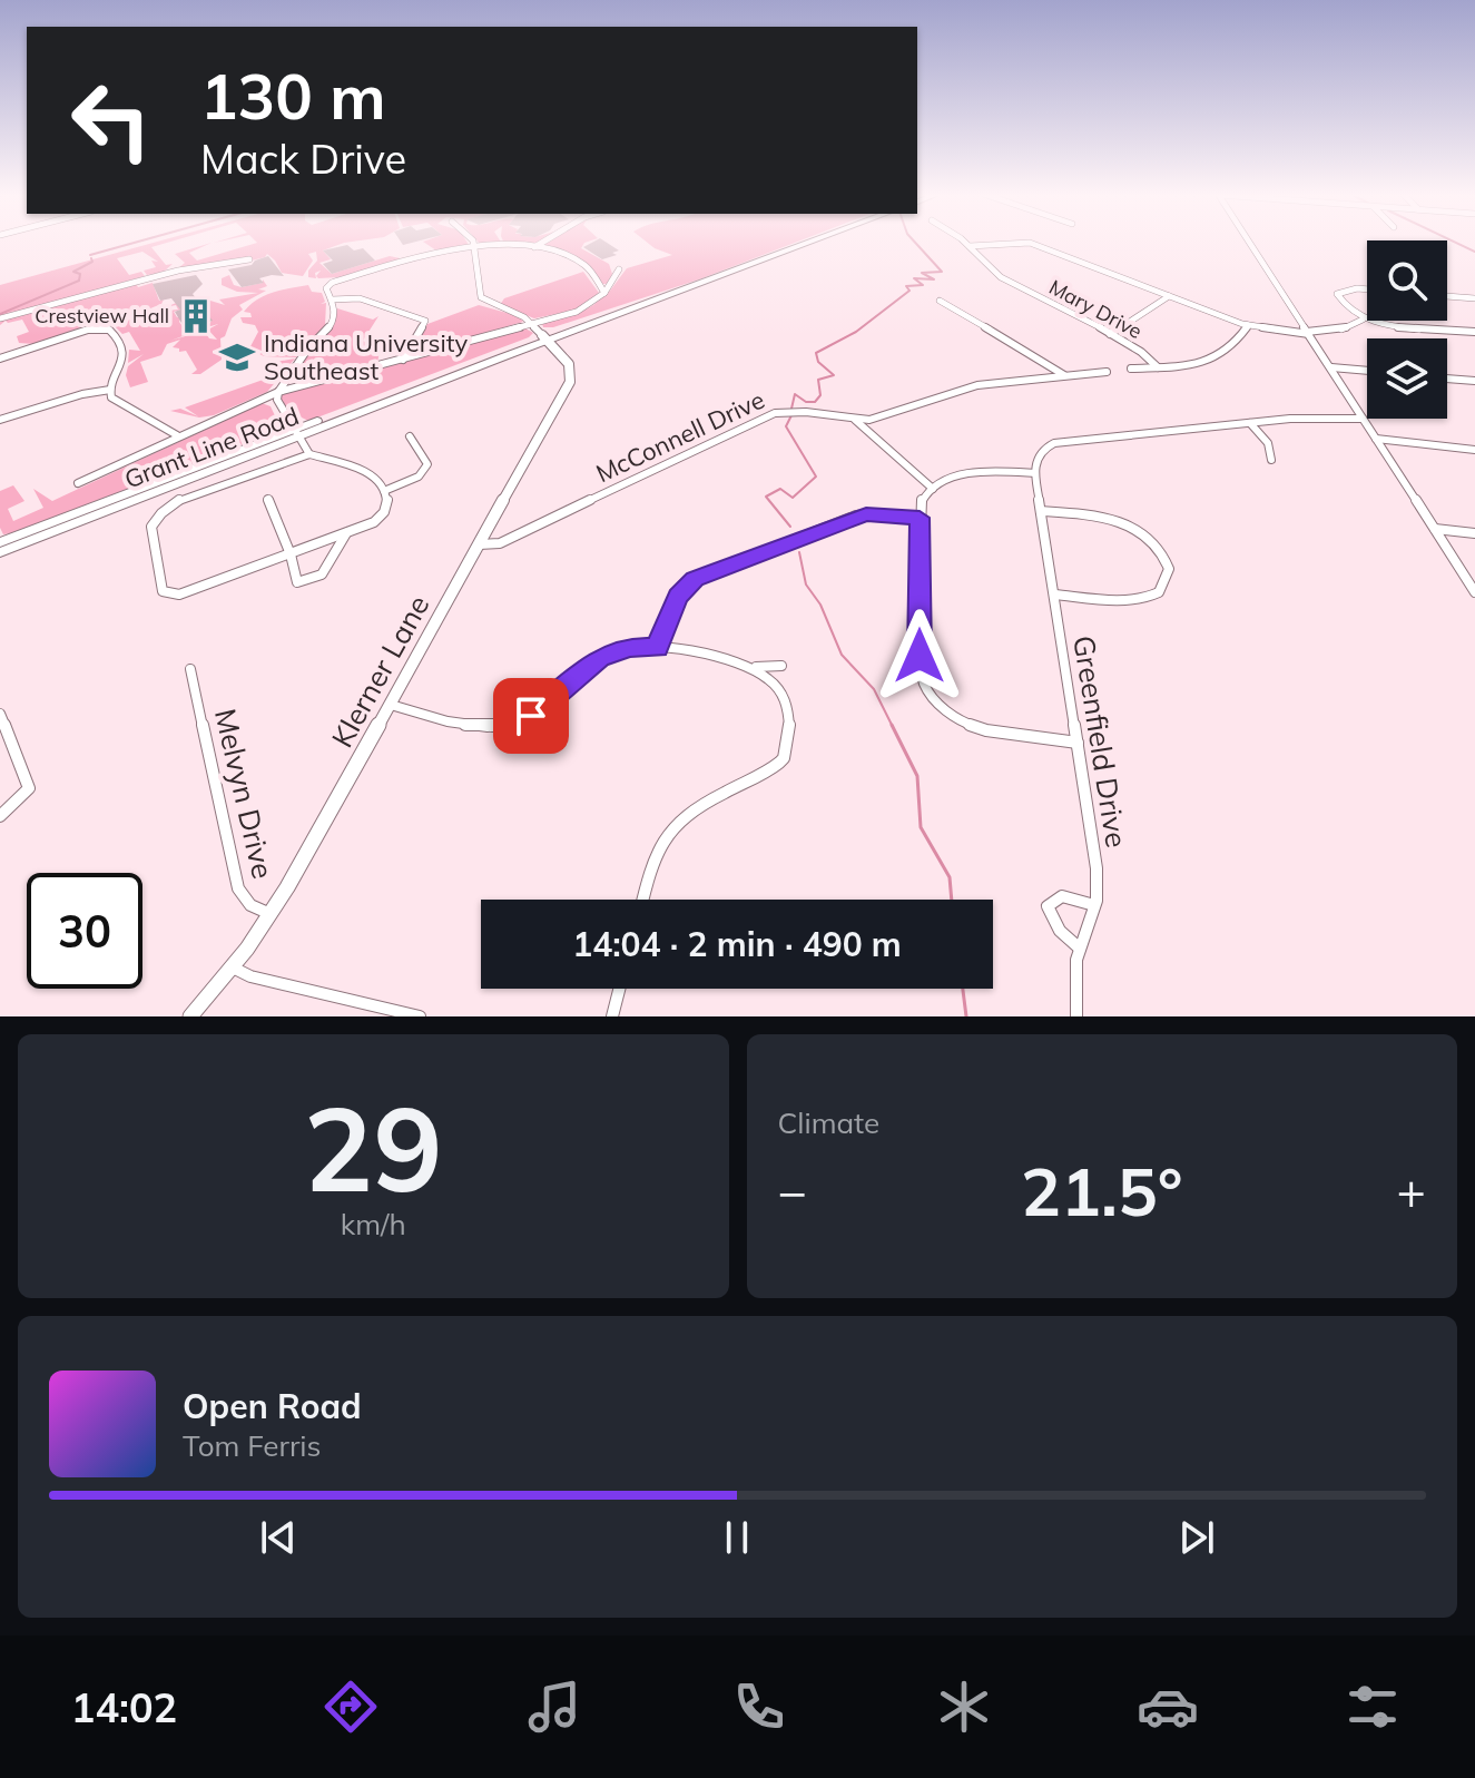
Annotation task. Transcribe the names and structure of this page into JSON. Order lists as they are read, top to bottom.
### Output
{
  "streets": {
    "main road": ["Grant Line Road"],
    "street": [
      "Mary Drive",
      "McConnell Drive",
      "Klerner Lane",
      "Greenfield Drive",
      "Melvyn Drive"
    ]
  },
  "crossings": [
    ["McConnell Drive", "Klerner Lane"],
    ["Grant Line Road", "Klerner Lane"],
    ["Klerner Lane", "Melvyn Drive"]
  ],
  "places": {
    "building": ["Crestview Hall"],
    "school or university": ["Indiana University Southeast"]
  },
  "page": {
    "turn": ["130 m", "Mack Drive"],
    "limit": "30",
    "trip": "14:04 · 2 min · 490 m",
    "tile": [
      ["29", "km/h"],
      "Climate"
    ],
    "heat": ["−", "21.5°", "+"],
    "song": ["Open Road", "Tom Ferris"],
    "tabs": "14:02"
  }
}
